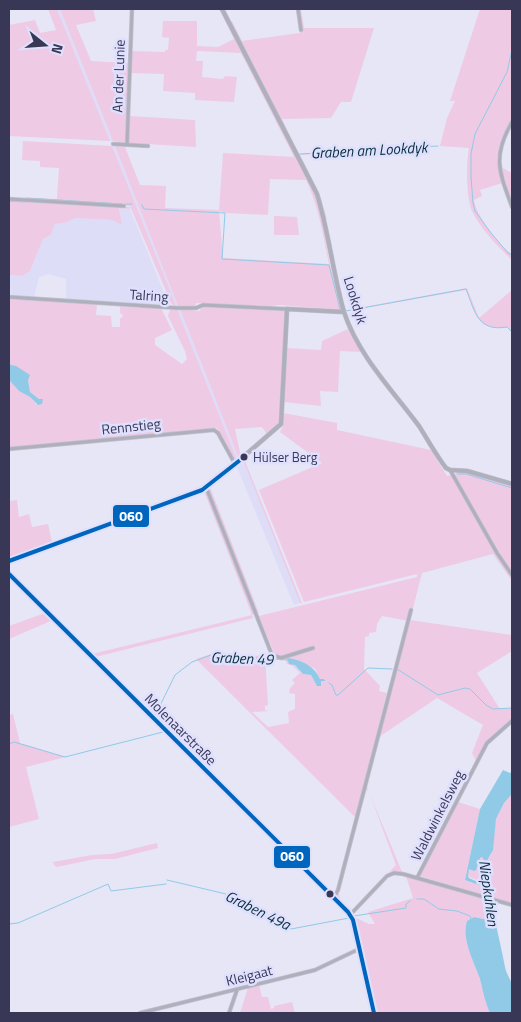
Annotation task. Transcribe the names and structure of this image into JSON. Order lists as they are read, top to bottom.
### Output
{
  "streets": {
    "street": [
      "An der Lunie",
      "Talring",
      "Lookdyk",
      "Rennstieg",
      "Molenaarstraße",
      "Waldwinkelsweg",
      "Kleigaat"
    ]
  },
  "crossings": [
    ["Talring", "Lookdyk"],
    ["Molenaarstraße", "Waldwinkelsweg"]
  ],
  "water": [
    "Graben am Lookdyk",
    "Graben 49",
    "Niepkuhlen",
    "Graben 49a"
  ],
  "places": ["Hülser Berg"],
  "lines": ["transit line 060"],
  "north": "right"
}
